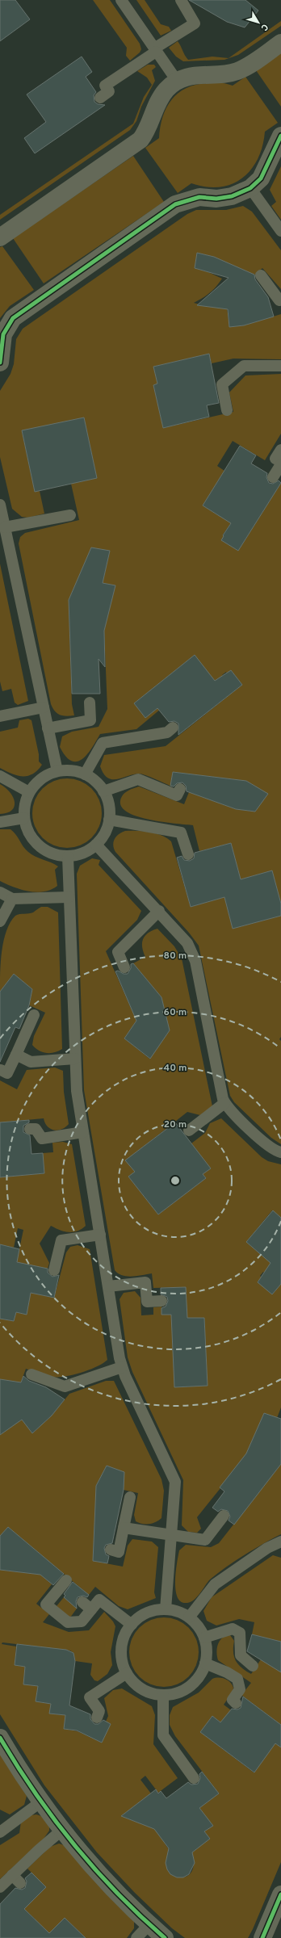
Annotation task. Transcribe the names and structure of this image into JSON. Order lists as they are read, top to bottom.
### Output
{
  "north": "bottom right",
  "rings": [
    "80 m",
    "60 m",
    "40 m",
    "20 m"
  ]
}
